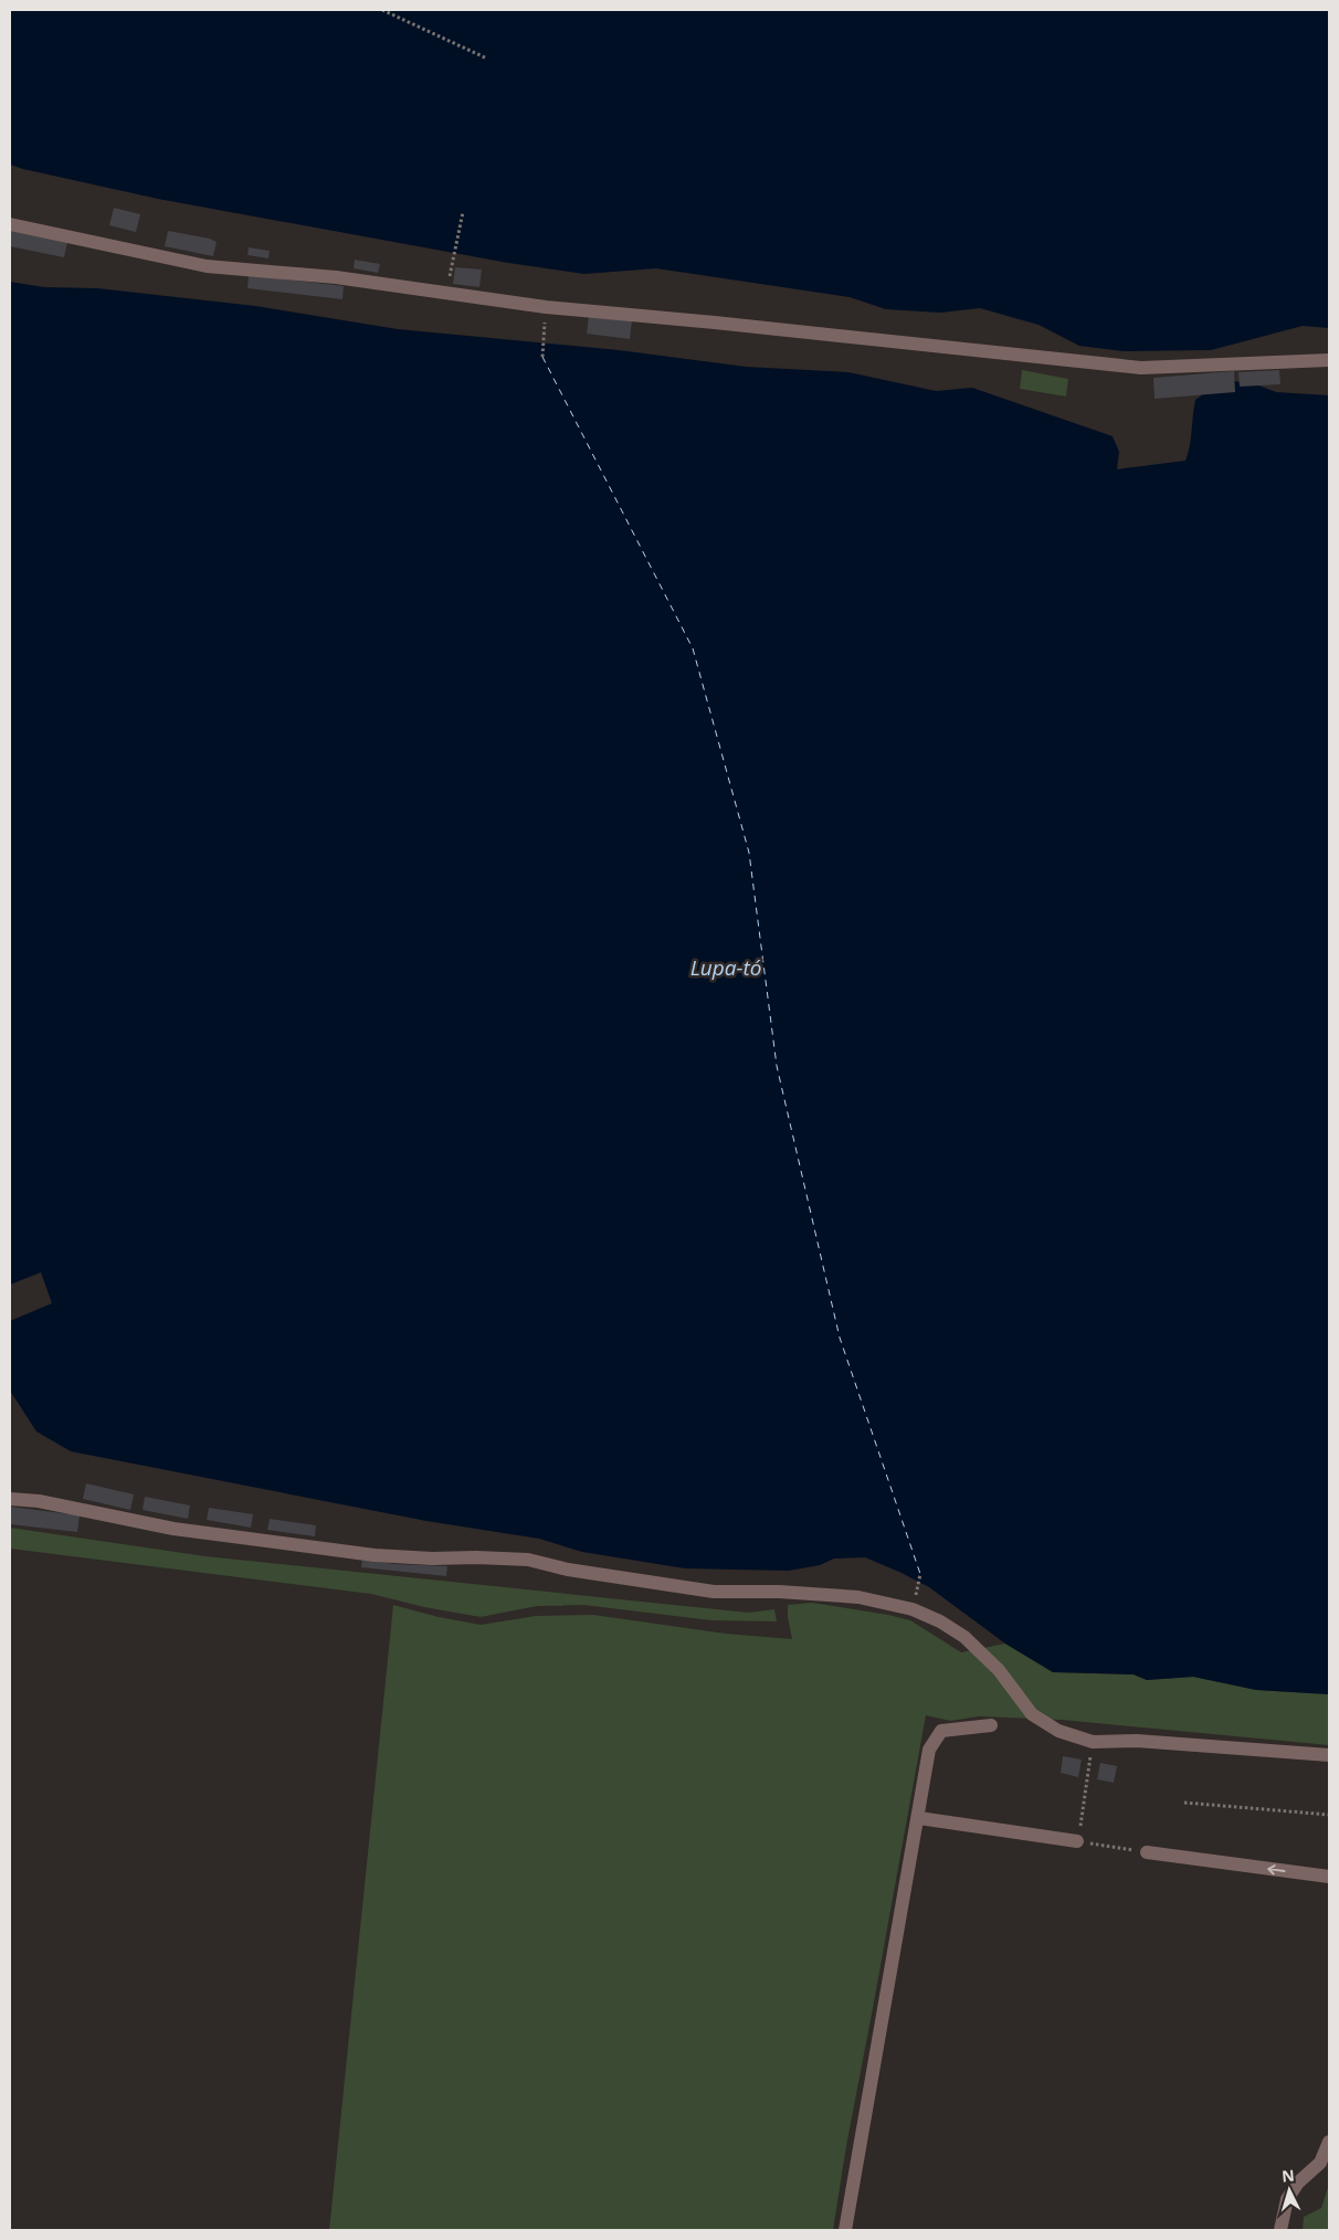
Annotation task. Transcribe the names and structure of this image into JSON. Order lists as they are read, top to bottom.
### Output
{
  "water": ["Lupa-tó"],
  "north": "top"
}
